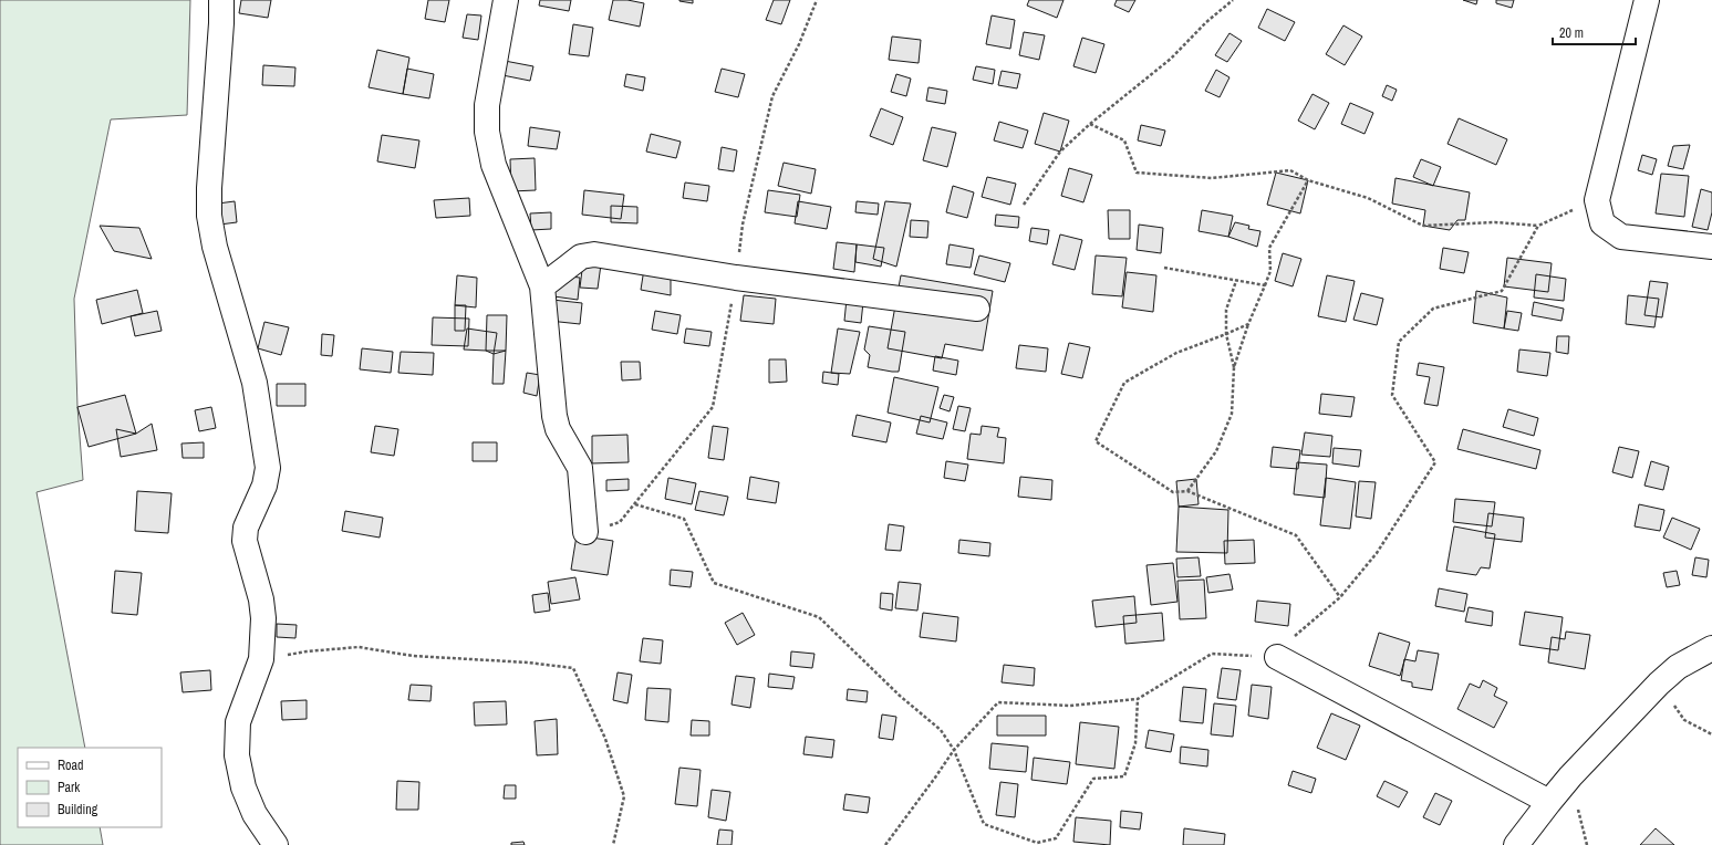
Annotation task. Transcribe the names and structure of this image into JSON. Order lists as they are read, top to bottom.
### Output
{
  "legend": ["Road", "Park", "Building"],
  "scale_bar": "20 m"
}
